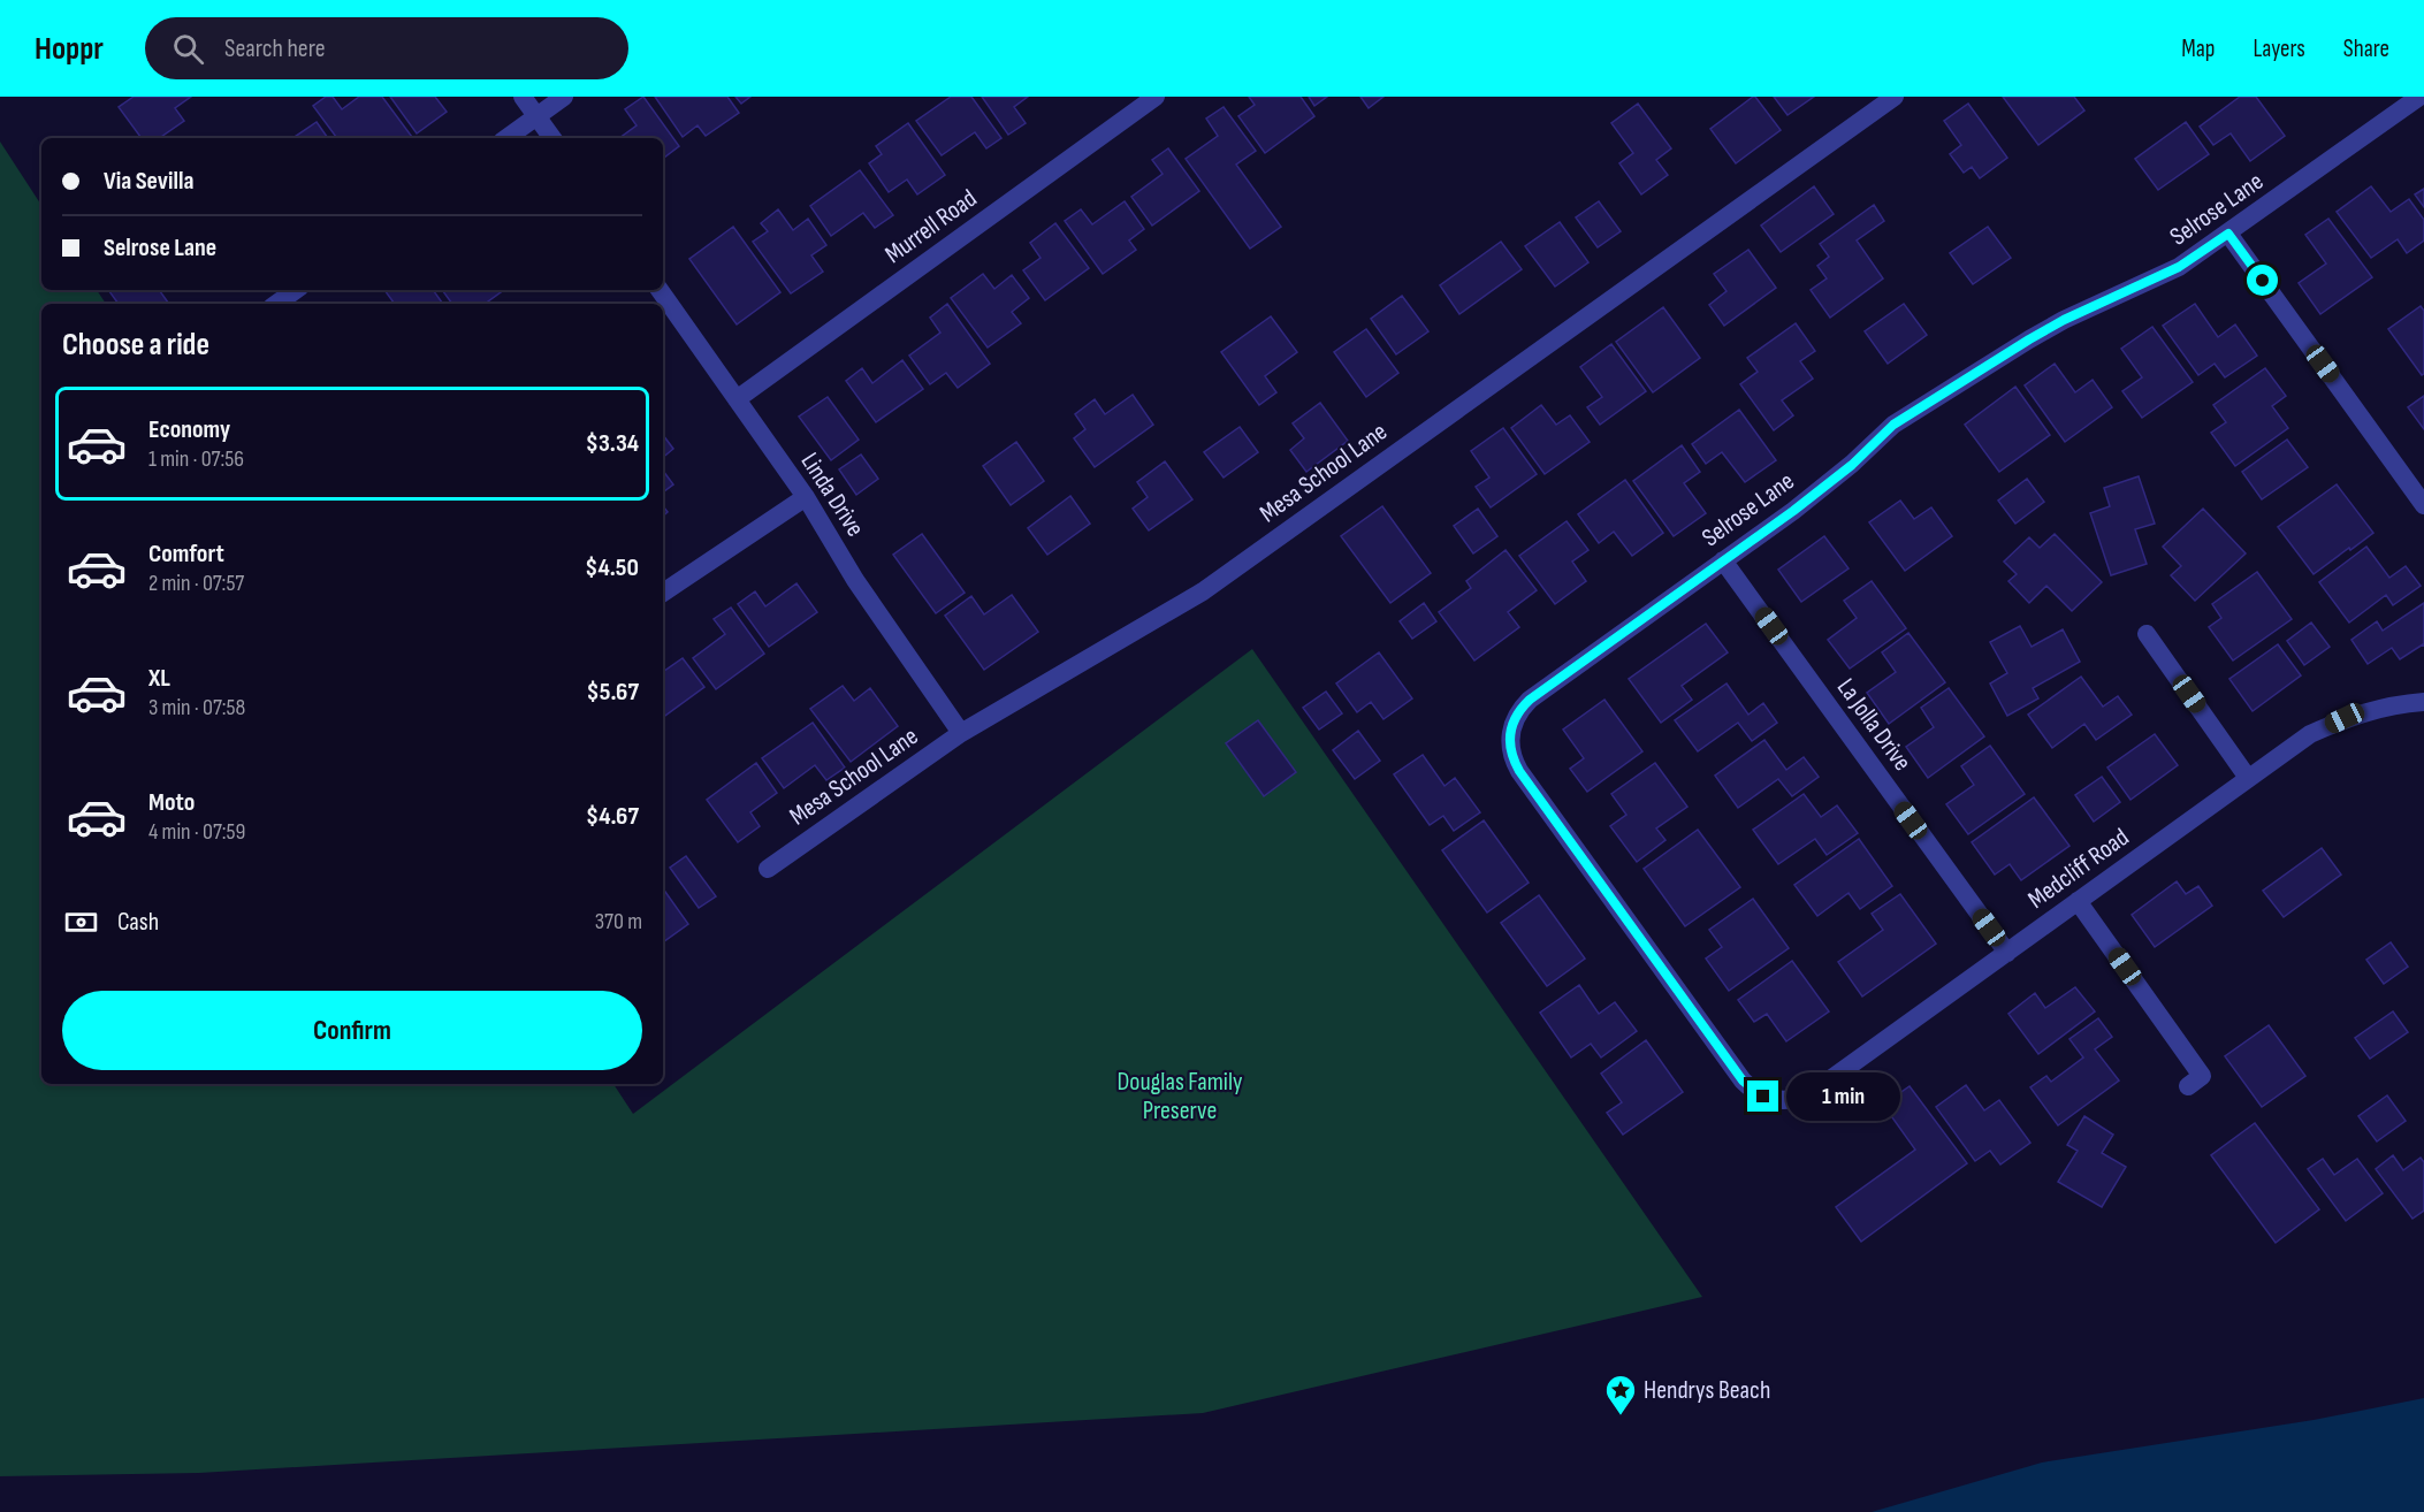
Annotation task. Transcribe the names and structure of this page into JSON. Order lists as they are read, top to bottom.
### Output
{
  "streets": {
    "street": [
      "Selrose Lane",
      "Murrell Road",
      "Mesa School Lane",
      "Linda Drive",
      "La Jolla Drive",
      "Medcliff Road"
    ]
  },
  "crossings": [
    ["Selrose Lane", "La Jolla Drive"],
    ["Selrose Lane", "Medcliff Road"],
    ["Murrell Road", "Linda Drive"],
    ["Mesa School Lane", "Linda Drive"],
    ["La Jolla Drive", "Medcliff Road"]
  ],
  "parks": ["Douglas Family Preserve"],
  "places": {
    "place": ["Hendrys Beach"]
  },
  "page": {
    "header": "Hoppr",
    "search": "Search here",
    "nav": ["Map", "Layers", "Share"],
    "banner": ["Via Sevilla", "Selrose Lane"],
    "heading": "Choose a ride",
    "list": [
      {
        "name": "Economy",
        "note": "1 min · 07:56",
        "value": "$3.34"
      },
      {
        "name": "Comfort",
        "note": "2 min · 07:57",
        "value": "$4.50"
      },
      {
        "name": "XL",
        "note": "3 min · 07:58",
        "value": "$5.67"
      },
      {
        "name": "Moto",
        "note": "4 min · 07:59",
        "value": "$4.67"
      }
    ],
    "pay": ["Cash", "370 m"],
    "buttons": "Confirm",
    "bubble": "1 min"
  }
}
